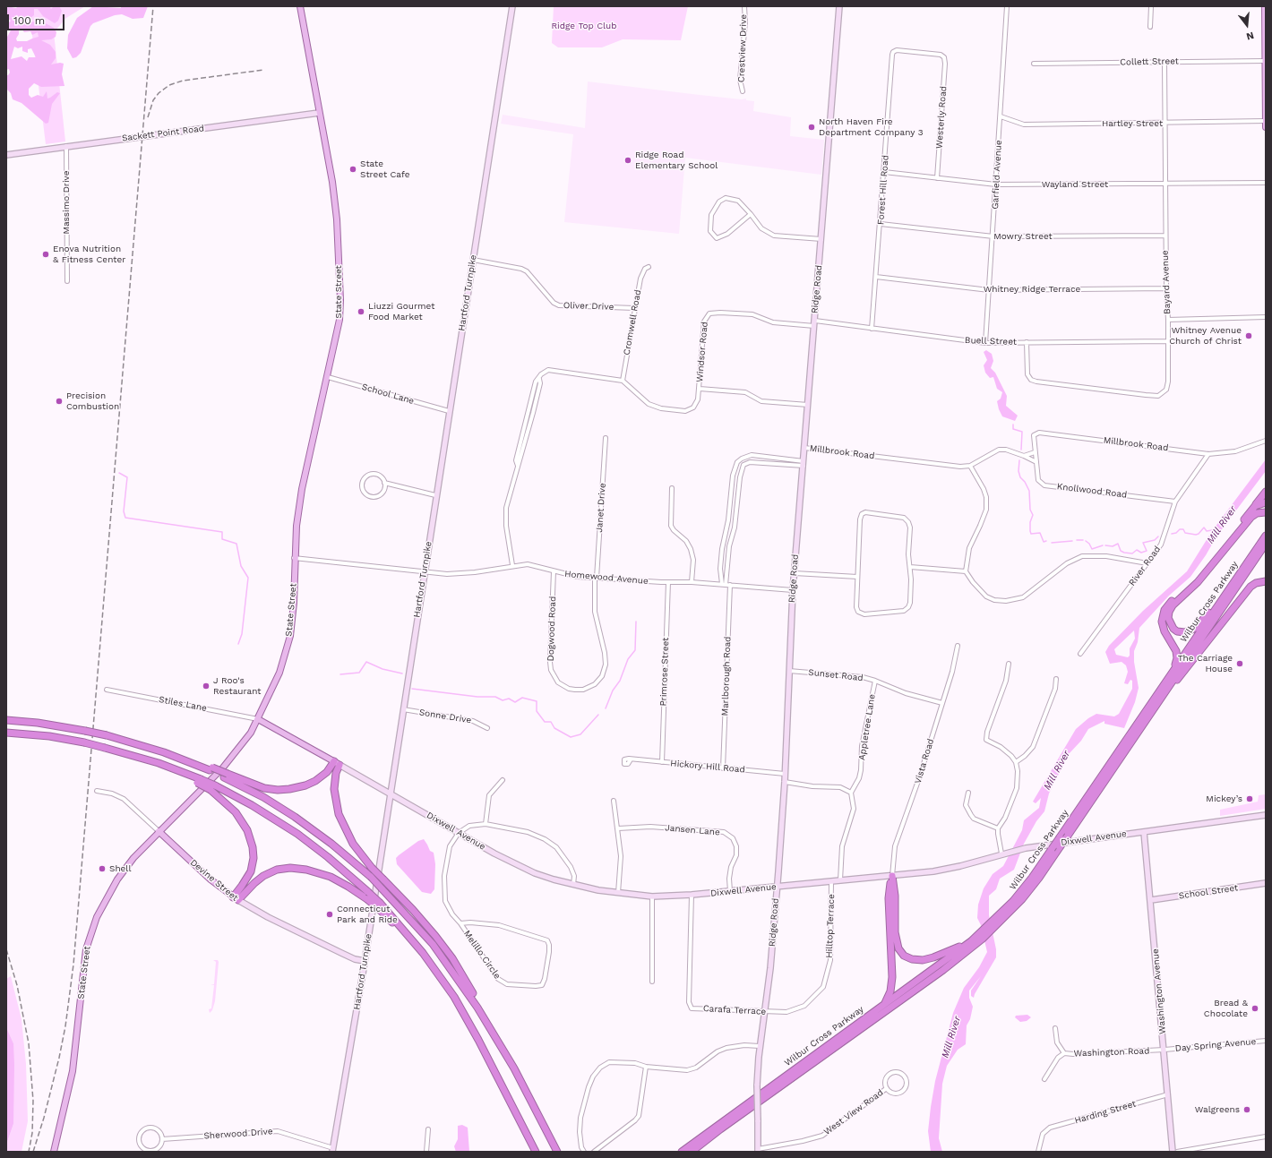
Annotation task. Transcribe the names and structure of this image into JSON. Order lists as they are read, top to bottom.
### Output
{
  "streets": {
    "highway": ["Wilbur Cross Parkway"],
    "main road": [
      "Sackett Point Road",
      "Ridge Road",
      "State Street",
      "Hartford Turnpike",
      "Dixwell Avenue",
      "Devine Street",
      "School Street",
      "Washington Avenue"
    ],
    "street": [
      "Crestview Drive",
      "Collett Street",
      "Westerly Road",
      "Hartley Street",
      "Garfield Avenue",
      "Wayland Street",
      "Forest Hill Road",
      "Massimo Drive",
      "Mowry Street",
      "Bayard Avenue",
      "Whitney Ridge Terrace",
      "Oliver Drive",
      "Cromwell Road",
      "Buell Street",
      "Windsor Road",
      "School Lane",
      "Millbrook Road",
      "Knollwood Road",
      "Janet Drive",
      "River Road",
      "Homewood Avenue",
      "Dogwood Road",
      "Primrose Street",
      "Sunset Road",
      "Marlborough Road",
      "Stiles Lane",
      "Sonne Drive",
      "Appletree Lane",
      "Vista Road",
      "Hickory Hill Road",
      "Jansen Lane",
      "Hilltop Terrace",
      "Melillo Circle",
      "Carafa Terrace",
      "Day Spring Avenue",
      "Washington Road",
      "West View Road",
      "Harding Street",
      "Sherwood Drive"
    ]
  },
  "crossings": [
    ["Collett Street", "Bayard Avenue"],
    ["Westerly Road", "Wayland Street"],
    ["Westerly Road", "Forest Hill Road"],
    ["Hartley Street", "Garfield Avenue"],
    ["Hartley Street", "Bayard Avenue"],
    ["Sackett Point Road", "Massimo Drive"],
    ["Sackett Point Road", "State Street"],
    ["Garfield Avenue", "Wayland Street"],
    ["Garfield Avenue", "Mowry Street"],
    ["Garfield Avenue", "Whitney Ridge Terrace"],
    ["Garfield Avenue", "Buell Street"],
    ["Wayland Street", "Forest Hill Road"],
    ["Wayland Street", "Bayard Avenue"],
    ["Forest Hill Road", "Mowry Street"],
    ["Forest Hill Road", "Whitney Ridge Terrace"],
    ["Forest Hill Road", "Buell Street"],
    ["Mowry Street", "Bayard Avenue"],
    ["Bayard Avenue", "Whitney Ridge Terrace"],
    ["Bayard Avenue", "Buell Street"],
    ["Ridge Road", "Buell Street"],
    ["Ridge Road", "Windsor Road"],
    ["Ridge Road", "Millbrook Road"],
    ["Ridge Road", "Homewood Avenue"],
    ["Ridge Road", "Sunset Road"],
    ["Ridge Road", "Hickory Hill Road"],
    ["Ridge Road", "Dixwell Avenue"],
    ["Ridge Road", "Carafa Terrace"],
    ["Ridge Road", "West View Road"],
    ["State Street", "School Lane"],
    ["State Street", "Homewood Avenue"],
    ["State Street", "Stiles Lane"],
    ["State Street", "Dixwell Avenue"],
    ["State Street", "Devine Street"],
    ["Hartford Turnpike", "Oliver Drive"],
    ["Hartford Turnpike", "School Lane"],
    ["Hartford Turnpike", "Homewood Avenue"],
    ["Hartford Turnpike", "Sonne Drive"],
    ["Hartford Turnpike", "Dixwell Avenue"],
    ["Hartford Turnpike", "Devine Street"],
    ["Hartford Turnpike", "Sherwood Drive"],
    ["Oliver Drive", "Cromwell Road"],
    ["Buell Street", "Windsor Road"],
    ["Millbrook Road", "Knollwood Road"],
    ["Millbrook Road", "River Road"],
    ["Knollwood Road", "River Road"],
    ["Janet Drive", "Homewood Avenue"],
    ["Janet Drive", "Dogwood Road"],
    ["Homewood Avenue", "Dogwood Road"],
    ["Homewood Avenue", "Primrose Street"],
    ["Homewood Avenue", "Marlborough Road"],
    ["Primrose Street", "Hickory Hill Road"],
    ["Sunset Road", "Appletree Lane"],
    ["Sunset Road", "Vista Road"],
    ["Marlborough Road", "Hickory Hill Road"],
    ["Stiles Lane", "Dixwell Avenue"],
    ["Vista Road", "Dixwell Avenue"],
    ["Jansen Lane", "Dixwell Avenue"],
    ["Dixwell Avenue", "Hilltop Terrace"],
    ["Dixwell Avenue", "Melillo Circle"],
    ["Dixwell Avenue", "Washington Avenue"],
    ["Dixwell Avenue", "Carafa Terrace"],
    ["School Street", "Washington Avenue"],
    ["Hilltop Terrace", "Carafa Terrace"],
    ["Washington Avenue", "Day Spring Avenue"],
    ["Washington Avenue", "Washington Road"],
    ["Washington Avenue", "Harding Street"],
    ["Day Spring Avenue", "Washington Road"]
  ],
  "water": ["Mill River"],
  "parks": ["Ridge Top Club"],
  "places": [
    "North Haven Fire Department Company 3",
    "Ridge Road Elementary School",
    "State Street Cafe",
    "Enova Nutrition & Fitness Center",
    "Liuzzi Gourmet Food Market",
    "Whitney Avenue Church of Christ",
    "Precision Combustion",
    "The Carriage House",
    "J Roo's Restaurant",
    "Mickey’s",
    "Shell",
    "Connecticut Park and Ride",
    "Bread & Chocolate",
    "Walgreens"
  ],
  "scale_bar": "100 m",
  "north": "bottom"
}
